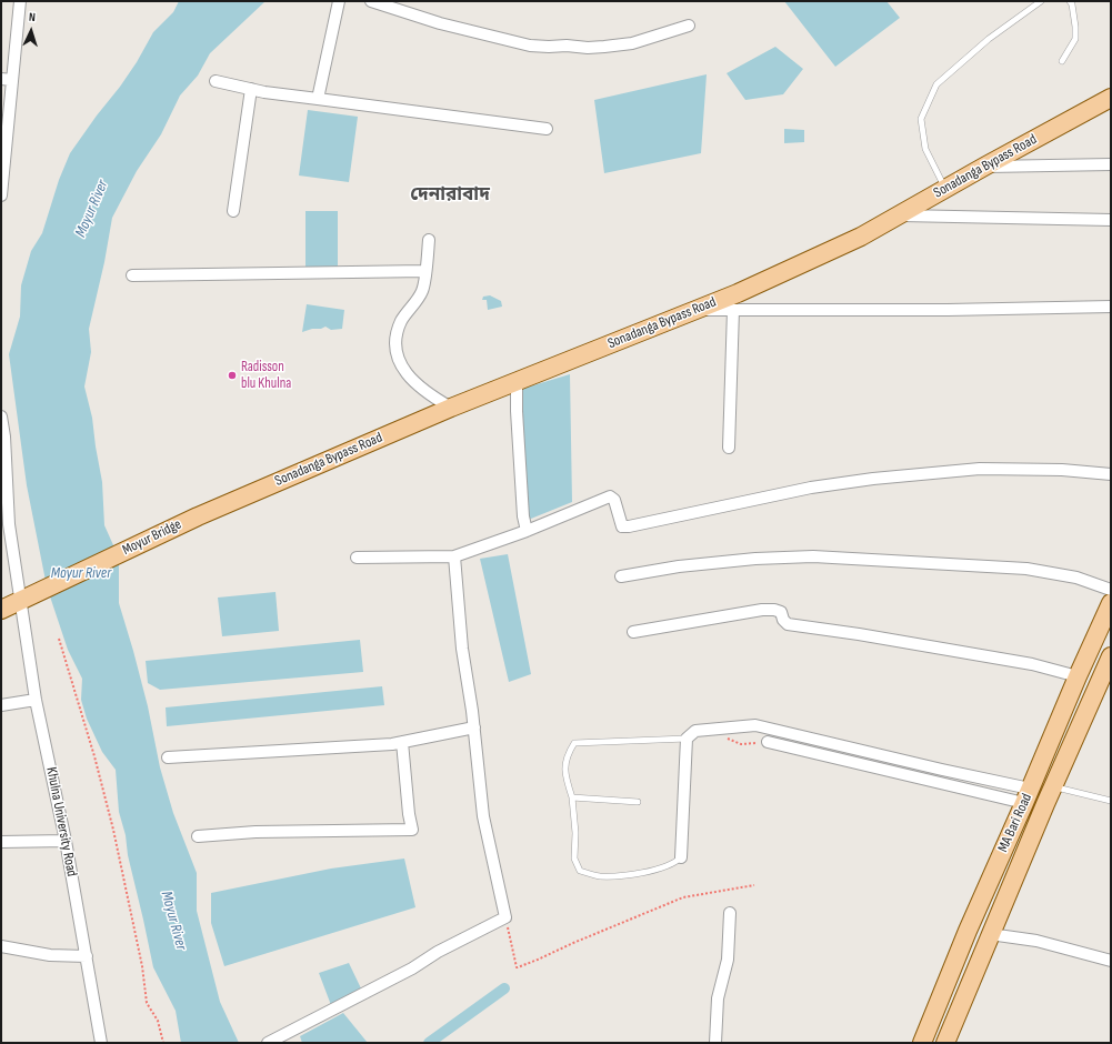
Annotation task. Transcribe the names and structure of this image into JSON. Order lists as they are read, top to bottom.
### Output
{
  "streets": {
    "main road": ["Sonadanga Bypass Road", "Moyur Bridge", "MA Bari Road"],
    "street": ["Khulna University Road"]
  },
  "crossings": [
    ["Sonadanga Bypass Road", "Moyur Bridge"],
    ["Moyur Bridge", "Khulna University Road"]
  ],
  "districts": ["দেনারাবাদ"],
  "water": ["Moyur River"],
  "places": ["Radisson blu Khulna"],
  "north": "top"
}
